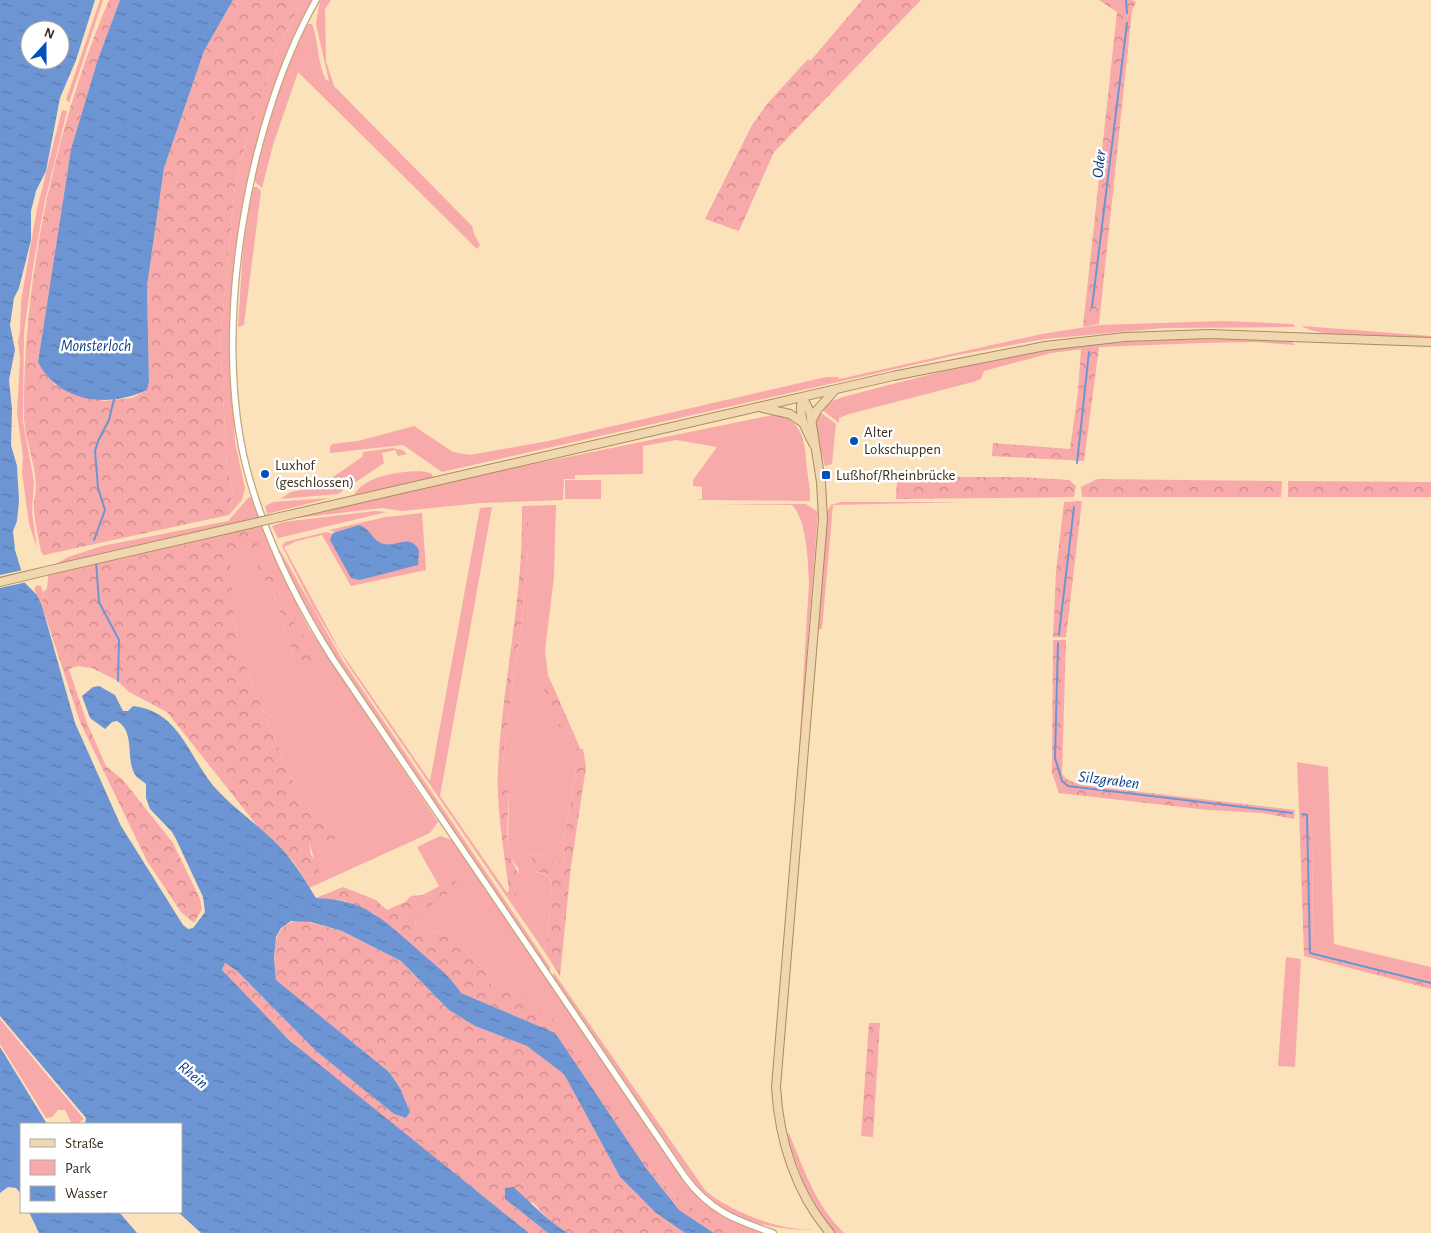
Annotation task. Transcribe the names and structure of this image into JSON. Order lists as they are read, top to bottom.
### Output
{
  "water": [
    "Oder",
    "Monsterloch",
    "Silzgraben",
    "Rhein"
  ],
  "places": {
    "other": ["Alter Lokschuppen", "Luxhof (geschlossen)"],
    "transit": ["Lußhof/Rheinbrücke"]
  },
  "legend": ["Straße", "Park", "Wasser"],
  "north": "top"
}
